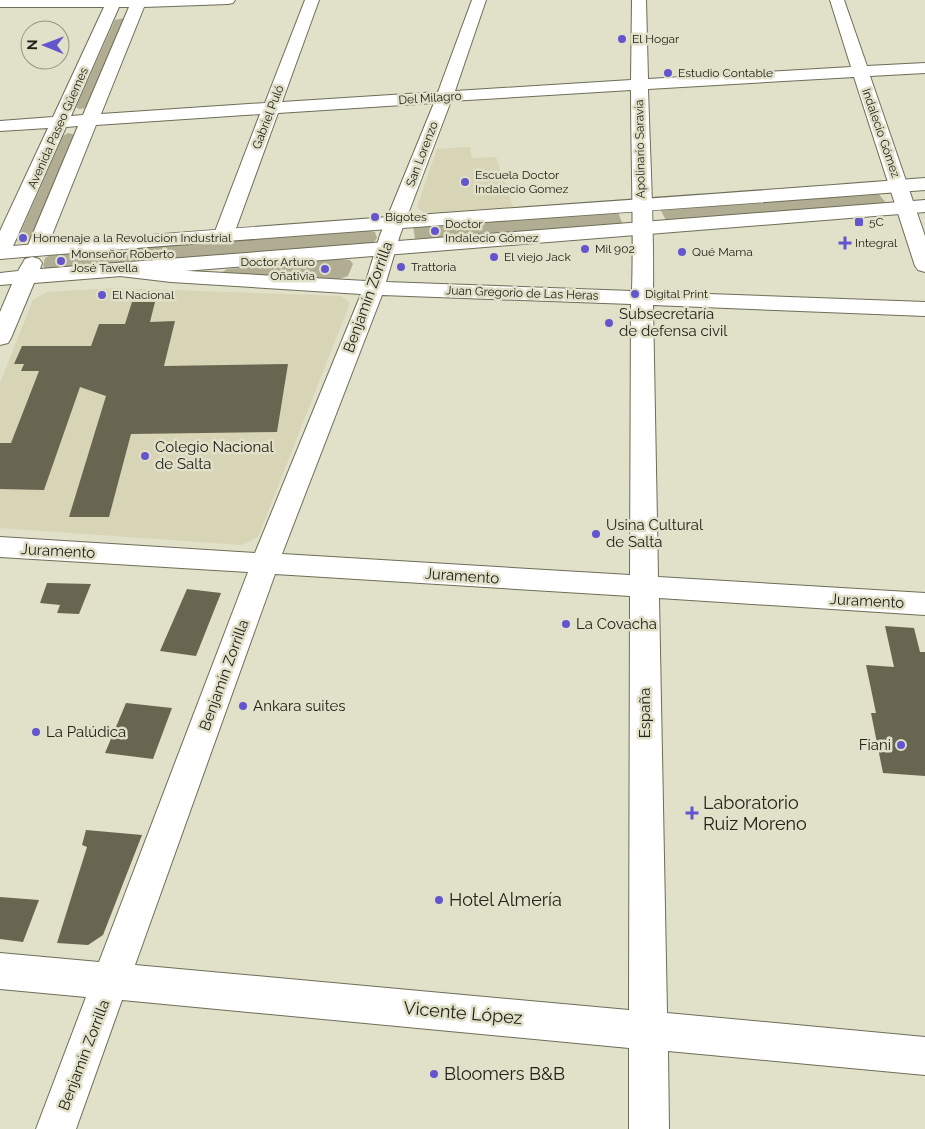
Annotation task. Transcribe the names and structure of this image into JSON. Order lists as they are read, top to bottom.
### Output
{
  "streets": {
    "street": [
      "Del Milagro",
      "Gabriel Puló",
      "Avenida Paseo Güemes",
      "Indalecio Gómez",
      "Apolinario Saravia",
      "San Lorenzo",
      "Juan Gregorio de Las Heras",
      "Benjamín Zorrilla",
      "Juramento",
      "España",
      "Vicente López"
    ]
  },
  "crossings": [
    ["Del Milagro", "Gabriel Puló"],
    ["Del Milagro", "Avenida Paseo Güemes"],
    ["Del Milagro", "Indalecio Gómez"],
    ["Del Milagro", "Apolinario Saravia"],
    ["Del Milagro", "San Lorenzo"],
    ["Apolinario Saravia", "Juan Gregorio de Las Heras"],
    ["Apolinario Saravia", "España"],
    ["San Lorenzo", "Benjamín Zorrilla"],
    ["Juan Gregorio de Las Heras", "Benjamín Zorrilla"],
    ["Juan Gregorio de Las Heras", "España"],
    ["Benjamín Zorrilla", "Juramento"],
    ["Benjamín Zorrilla", "Vicente López"],
    ["Juramento", "España"],
    ["España", "Vicente López"]
  ],
  "places": {
    "other": [
      "El Hogar",
      "Estudio Contable",
      "Escuela Doctor Indalecio Gomez",
      "Bigotes",
      "Doctor Indalecio Gómez",
      "Homenaje a la Revolucion Industrial",
      "Mil 902",
      "Qué Mama",
      "El viejo Jack",
      "Monseñor Roberto José Tavella",
      "Trattoria",
      "Doctor Arturo Oñativia",
      "Digital Print",
      "El Nacional",
      "Subsecretaría de defensa civil",
      "Colegio Nacional de Salta",
      "Usina Cultural de Salta",
      "La Covacha",
      "Ankara suites",
      "La Palúdica",
      "Fiani",
      "Hotel Almería",
      "Bloomers B&B"
    ],
    "transit": ["5C"],
    "health": ["Integral", "Laboratorio Ruiz Moreno"]
  },
  "north": "left"
}
